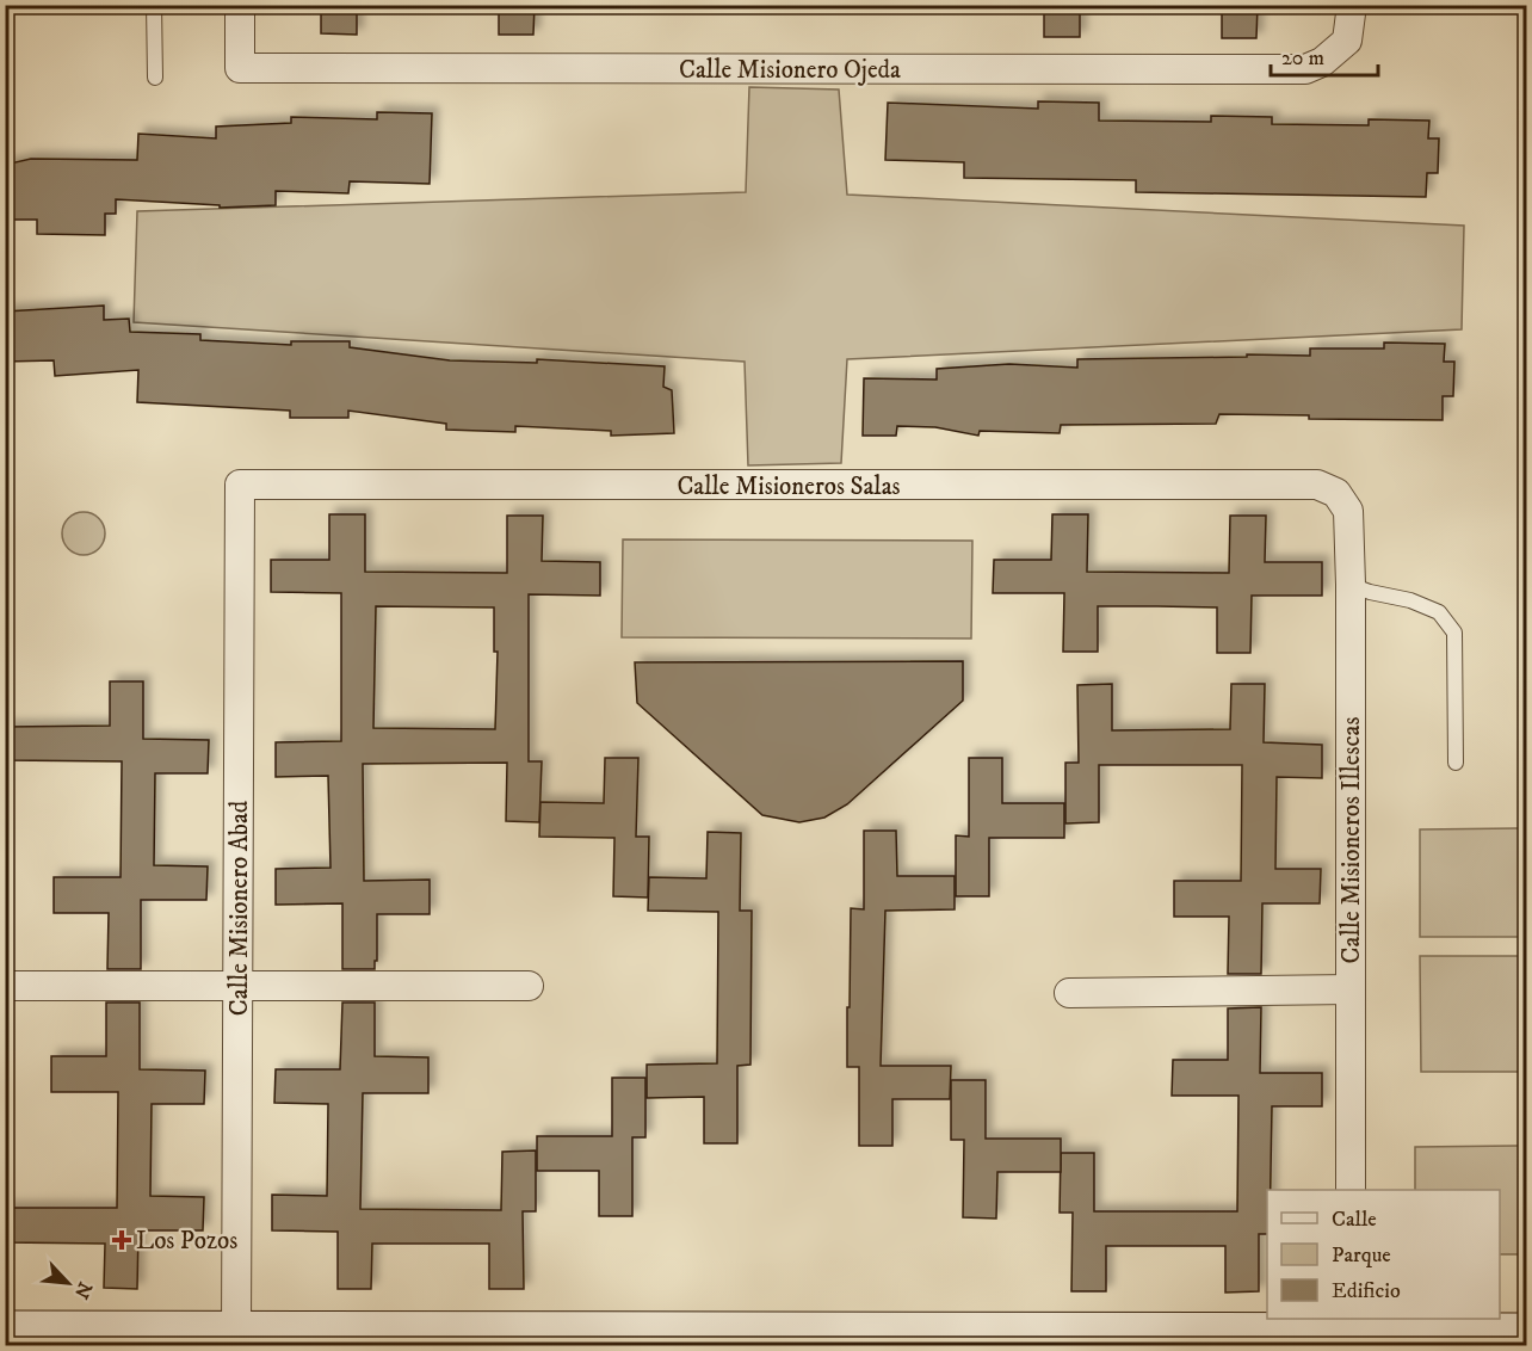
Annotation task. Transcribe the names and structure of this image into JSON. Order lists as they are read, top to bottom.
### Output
{
  "streets": {
    "street": [
      "Calle Misionero Ojeda",
      "Calle Misioneros Salas",
      "Calle Misioneros Illescas",
      "Calle Misionero Abad"
    ]
  },
  "crossings": [
    ["Calle Misioneros Salas", "Calle Misioneros Illescas"],
    ["Calle Misioneros Salas", "Calle Misionero Abad"]
  ],
  "places": {
    "health": ["Los Pozos"]
  },
  "legend": ["Calle", "Parque", "Edificio"],
  "scale_bar": "20 m",
  "north": "bottom right"
}
